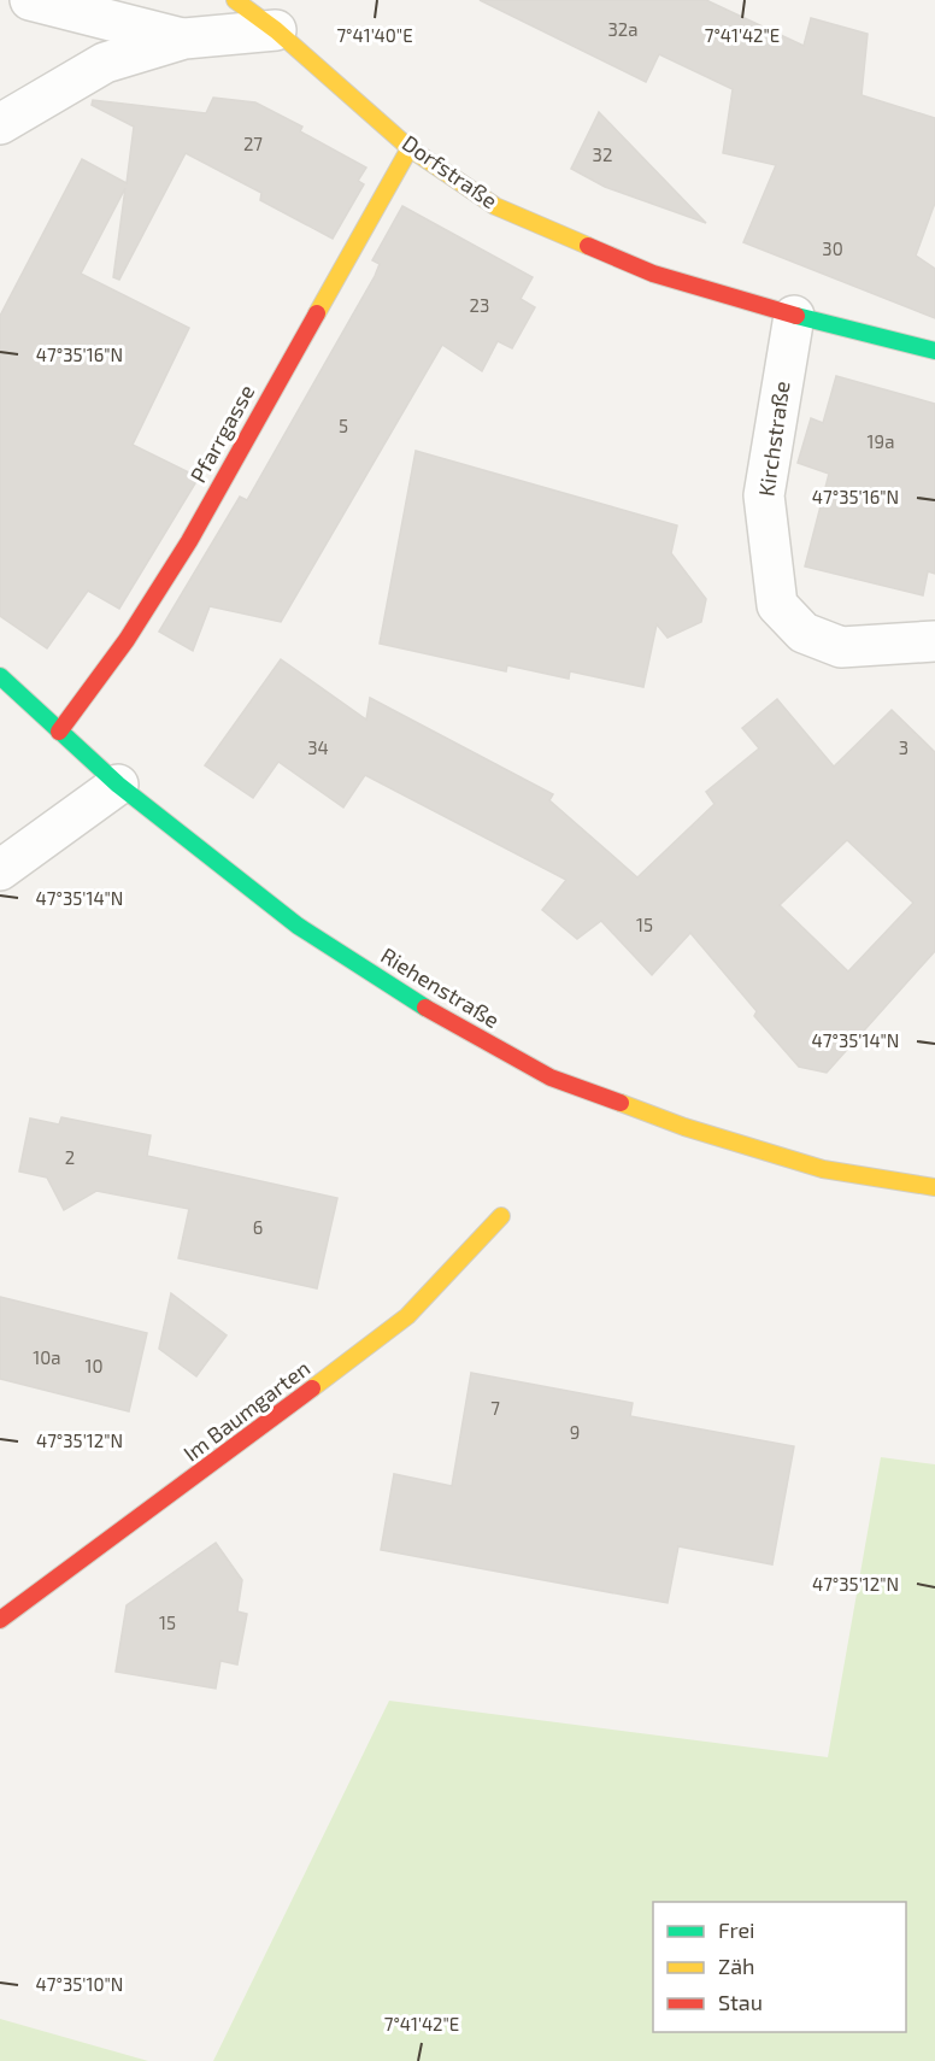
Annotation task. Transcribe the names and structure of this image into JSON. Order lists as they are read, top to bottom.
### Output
{
  "streets": {
    "street": [
      "Dorfstraße",
      "Pfarrgasse",
      "Kirchstraße",
      "Riehenstraße",
      "Im Baumgarten"
    ]
  },
  "crossings": [
    ["Dorfstraße", "Pfarrgasse"],
    ["Dorfstraße", "Kirchstraße"],
    ["Pfarrgasse", "Riehenstraße"]
  ],
  "house_numbers": [
    "32a",
    "27",
    "32",
    "30",
    "23",
    "5",
    "19a",
    "34",
    "3",
    "15",
    "2",
    "6",
    "10a",
    "10",
    "7",
    "9",
    "15"
  ],
  "legend": ["Frei", "Zäh", "Stau"],
  "coordinates": [
    "7°41'40\"E",
    "7°41'42\"E",
    "47°35'16\"N",
    "47°35'14\"N",
    "47°35'12\"N",
    "47°35'10\"N"
  ]
}
